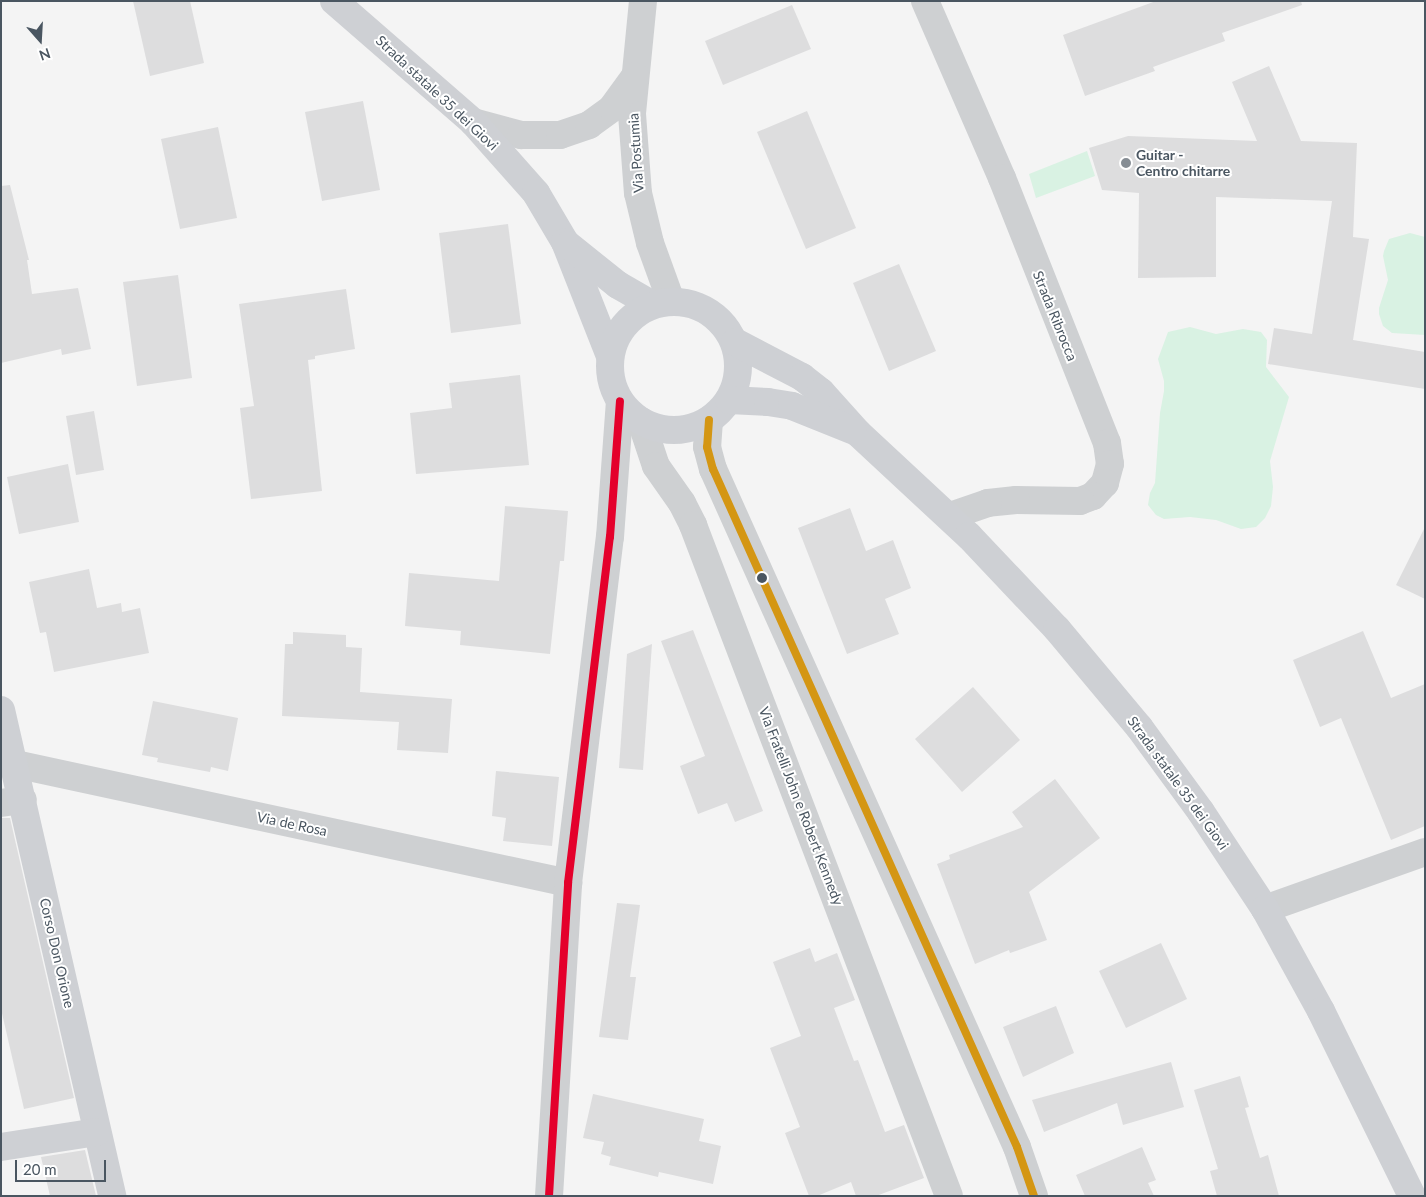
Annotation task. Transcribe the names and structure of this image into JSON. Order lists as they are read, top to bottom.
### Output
{
  "streets": {
    "main road": ["Strada statale 35 dei Giovi", "Corso Don Orione"],
    "street": [
      "Via Postumia",
      "Strada Ribrocca",
      "Via Fratelli John e Robert Kennedy",
      "Via de Rosa"
    ]
  },
  "crossings": [
    ["Strada statale 35 dei Giovi", "Via Postumia"],
    ["Strada statale 35 dei Giovi", "Strada Ribrocca"],
    ["Strada statale 35 dei Giovi", "Via Fratelli John e Robert Kennedy"],
    ["Via Postumia", "Via Fratelli John e Robert Kennedy"],
    ["Via de Rosa", "Corso Don Orione"]
  ],
  "places": ["Guitar - Centro chitarre"],
  "scale_bar": "20 m",
  "north": "bottom"
}
